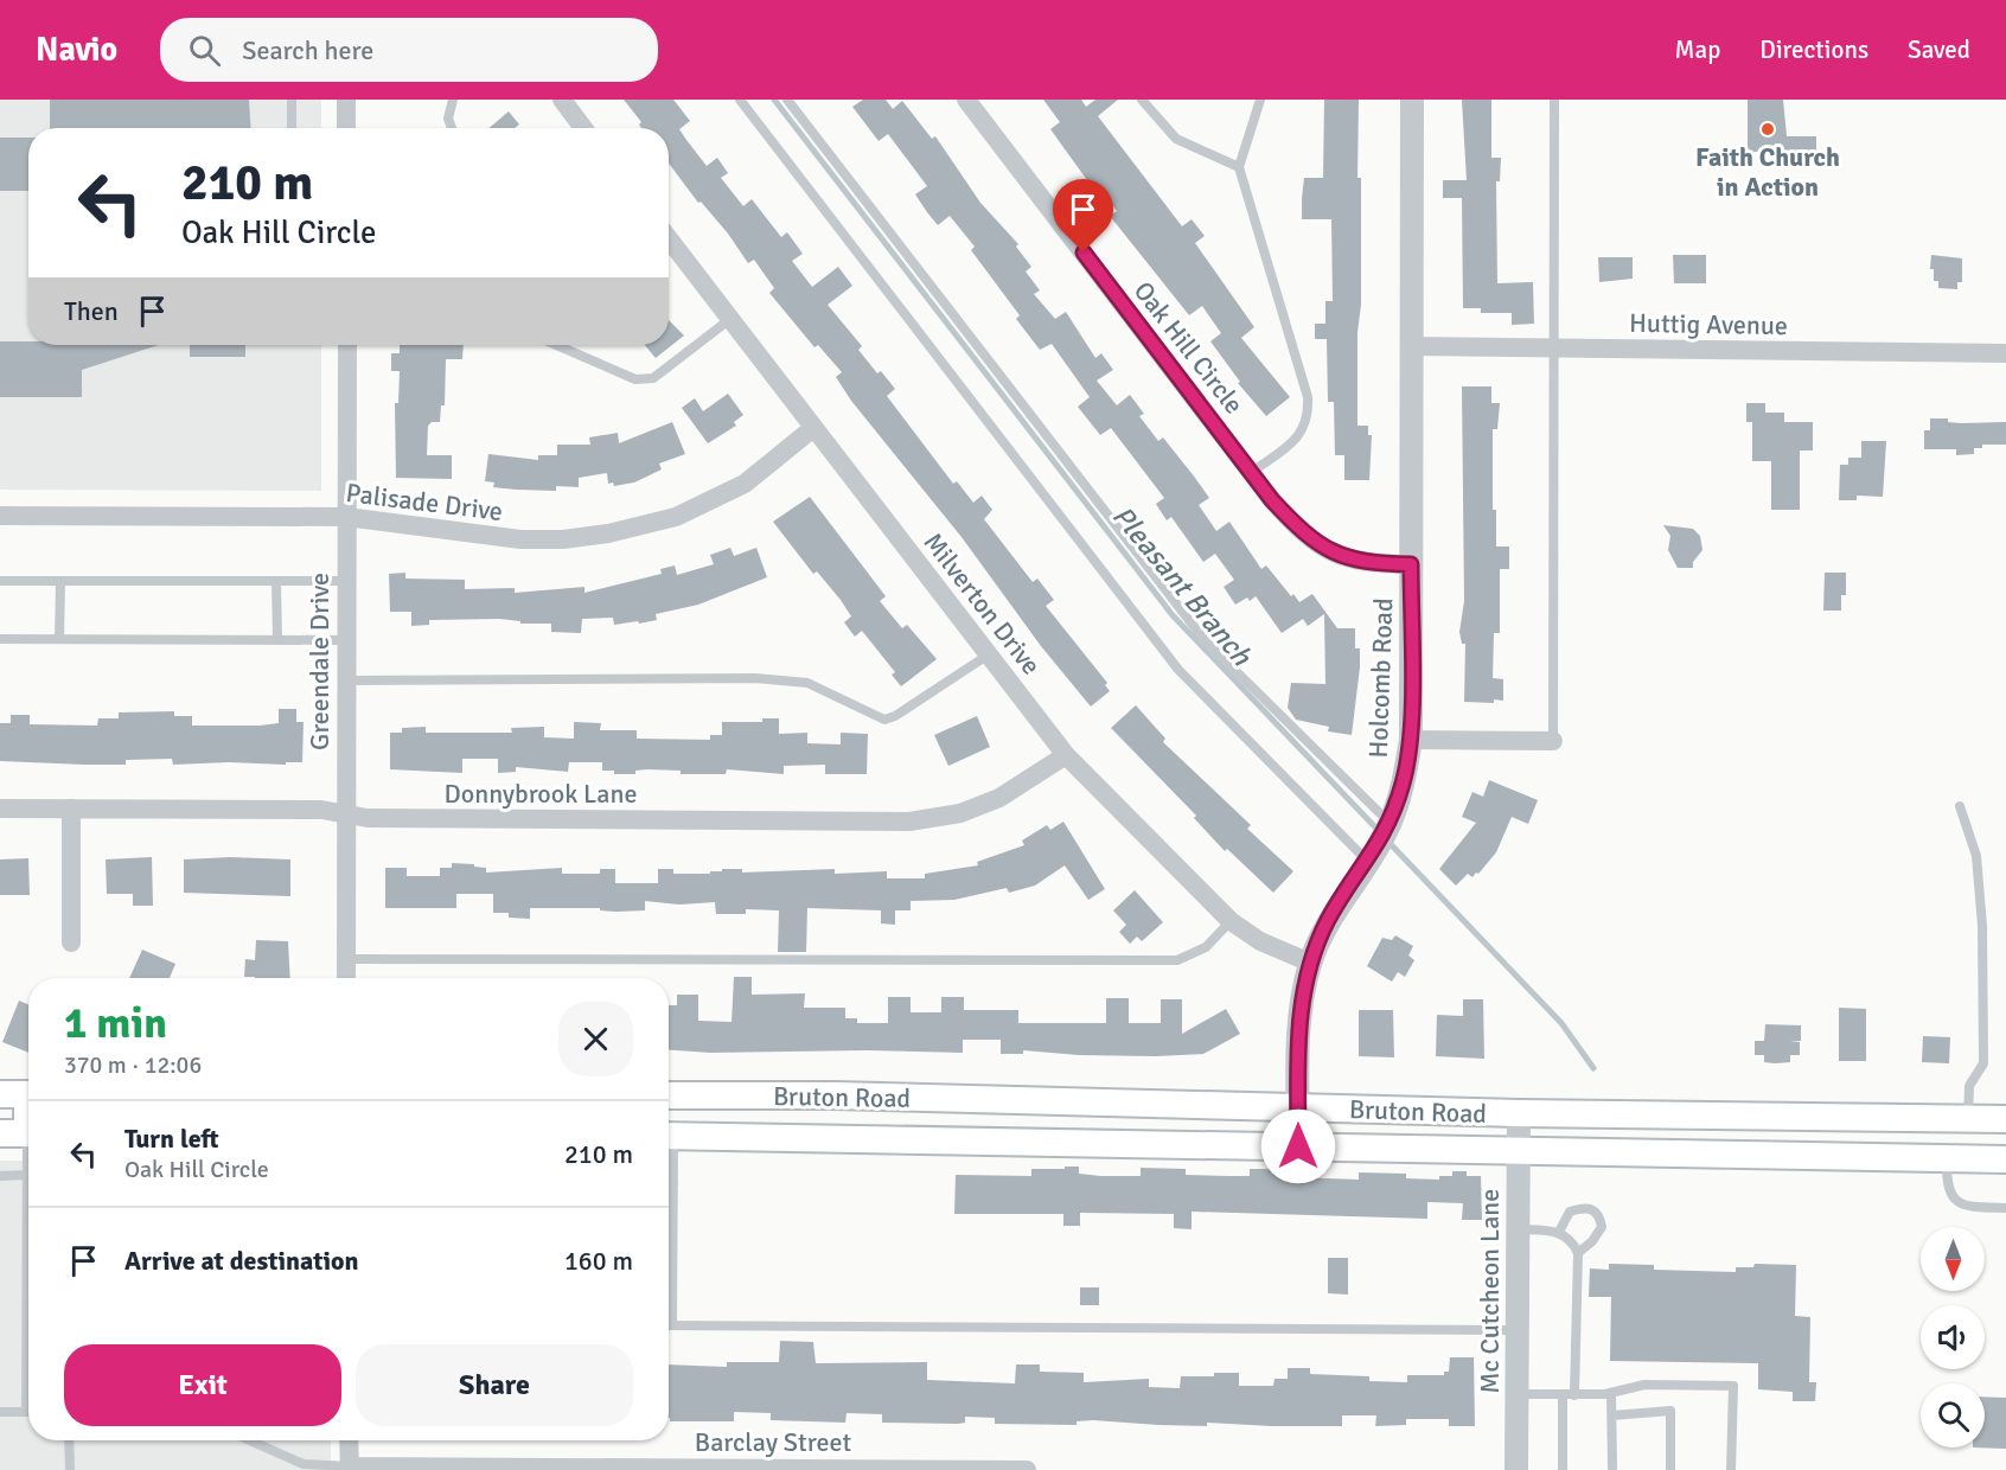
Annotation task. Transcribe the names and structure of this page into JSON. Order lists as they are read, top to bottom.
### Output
{
  "streets": {
    "main road": ["Bruton Road"],
    "street": [
      "Huttig Avenue",
      "Oak Hill Circle",
      "Palisade Drive",
      "Milverton Drive",
      "Greendale Drive",
      "Holcomb Road",
      "Donnybrook Lane",
      "Mc Cutcheon Lane",
      "Barclay Street"
    ]
  },
  "crossings": [
    ["Huttig Avenue", "Holcomb Road"],
    ["Oak Hill Circle", "Holcomb Road"],
    ["Palisade Drive", "Milverton Drive"],
    ["Palisade Drive", "Greendale Drive"],
    ["Milverton Drive", "Holcomb Road"],
    ["Milverton Drive", "Donnybrook Lane"],
    ["Greendale Drive", "Donnybrook Lane"],
    ["Holcomb Road", "Bruton Road"],
    ["Bruton Road", "Mc Cutcheon Lane"]
  ],
  "water": ["Pleasant Branch"],
  "places": ["Faith Church in Action"],
  "north": "bottom",
  "page": {
    "header": "Navio",
    "search": "Search here",
    "nav": ["Map", "Directions", "Saved"],
    "turn": ["210 m", "Oak Hill Circle"],
    "then": "Then",
    "heading": ["1 min", "370 m · 12:06"],
    "list": [
      {
        "name": "Turn left",
        "note": "Oak Hill Circle",
        "value": "210 m"
      },
      {
        "name": "Arrive at destination",
        "value": "160 m"
      }
    ],
    "buttons": ["Exit", "Share"]
  }
}
